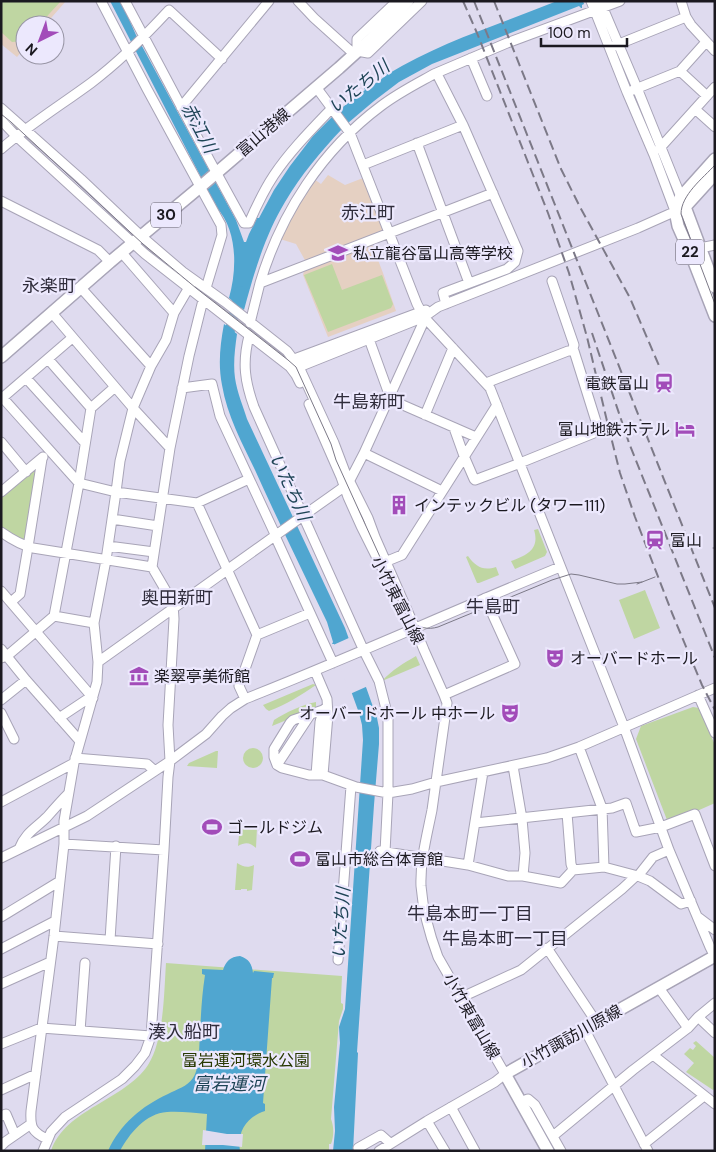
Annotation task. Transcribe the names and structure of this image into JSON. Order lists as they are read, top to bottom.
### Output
{
  "streets": {
    "main road": [
      "富山港線",
      "30",
      "22",
      "小竹諏訪川原線"
    ],
    "street": ["小竹東富山線"]
  },
  "crossings": [
    ["富山港線", "小竹東富山線"],
    ["小竹東富山線", "小竹諏訪川原線"]
  ],
  "districts": [
    "赤江町",
    "永楽町",
    "牛島新町",
    "奥田新町",
    "牛島町",
    "牛島本町一丁目",
    "牛島本町一丁目",
    "湊入船町"
  ],
  "water": ["いたち川", "赤江川", "富岩運河"],
  "parks": ["富岩運河環水公園"],
  "places": {
    "school or university": ["私立龍谷富山高等学校"],
    "station": ["電鉄富山", "富山"],
    "hotel": ["富山地鉄ホテル"],
    "building": ["インテックビル (タワー111)"],
    "theatre": ["オーバードホール", "オーバードホール 中ホール"],
    "museum": ["楽翠亭美術館"],
    "sports": ["ゴールドジム", "富山市総合体育館"]
  },
  "scale_bar": "100 m",
  "north": "bottom left"
}
